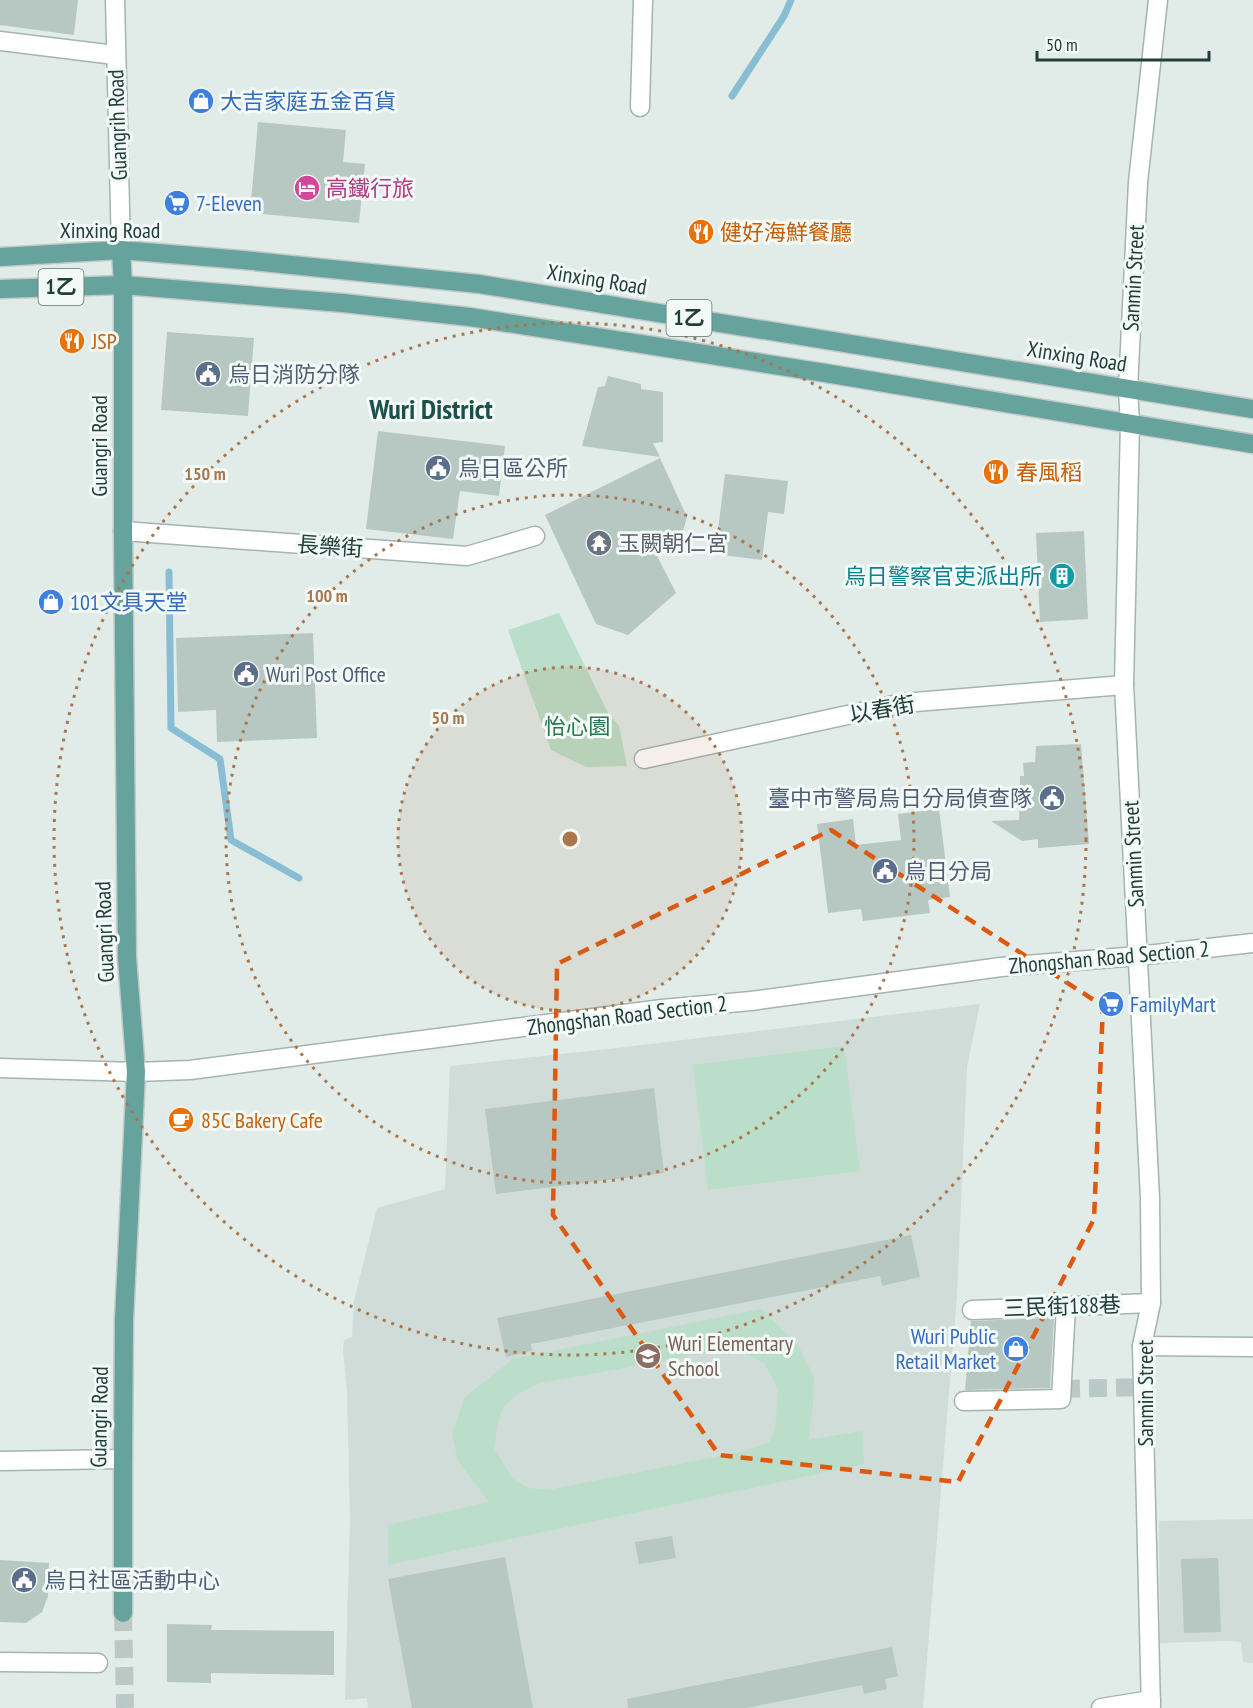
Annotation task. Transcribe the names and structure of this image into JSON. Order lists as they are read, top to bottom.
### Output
{
  "streets": {
    "main road": ["Xinxing Road", "1乙", "Guangri Road"],
    "street": [
      "Guangrih Road",
      "Sanmin Street",
      "長樂街",
      "以春街",
      "Zhongshan Road Section 2",
      "三民街188巷"
    ]
  },
  "crossings": [
    ["Guangrih Road", "Xinxing Road"],
    ["Guangrih Road", "Guangri Road"],
    ["Xinxing Road", "Sanmin Street"],
    ["Xinxing Road", "Guangri Road"],
    ["Sanmin Street", "1乙"],
    ["Sanmin Street", "以春街"],
    ["Sanmin Street", "Zhongshan Road Section 2"],
    ["Sanmin Street", "三民街188巷"],
    ["1乙", "Guangri Road"],
    ["Guangri Road", "長樂街"],
    ["Guangri Road", "Zhongshan Road Section 2"]
  ],
  "districts": ["Wuri District"],
  "parks": ["怡心園"],
  "places": {
    "shop": ["大吉家庭五金百貨", "101文具天堂", "Wuri Public Retail Market"],
    "hotel": ["高鐵行旅"],
    "supermarket": ["7-Eleven", "FamilyMart"],
    "restaurant": ["健好海鮮餐廳", "JSP", "春風稻"],
    "public building": [
      "烏日消防分隊",
      "烏日區公所",
      "Wuri Post Office",
      "臺中市警局烏日分局偵查隊",
      "烏日分局",
      "烏日社區活動中心"
    ],
    "temple": ["玉闕朝仁宮"],
    "building": ["烏日警察官吏派出所"],
    "cafe": ["85C Bakery Cafe"],
    "school or university": ["Wuri Elementary School"]
  },
  "scale_bar": "50 m",
  "rings": ["150 m", "100 m", "50 m"]
}
